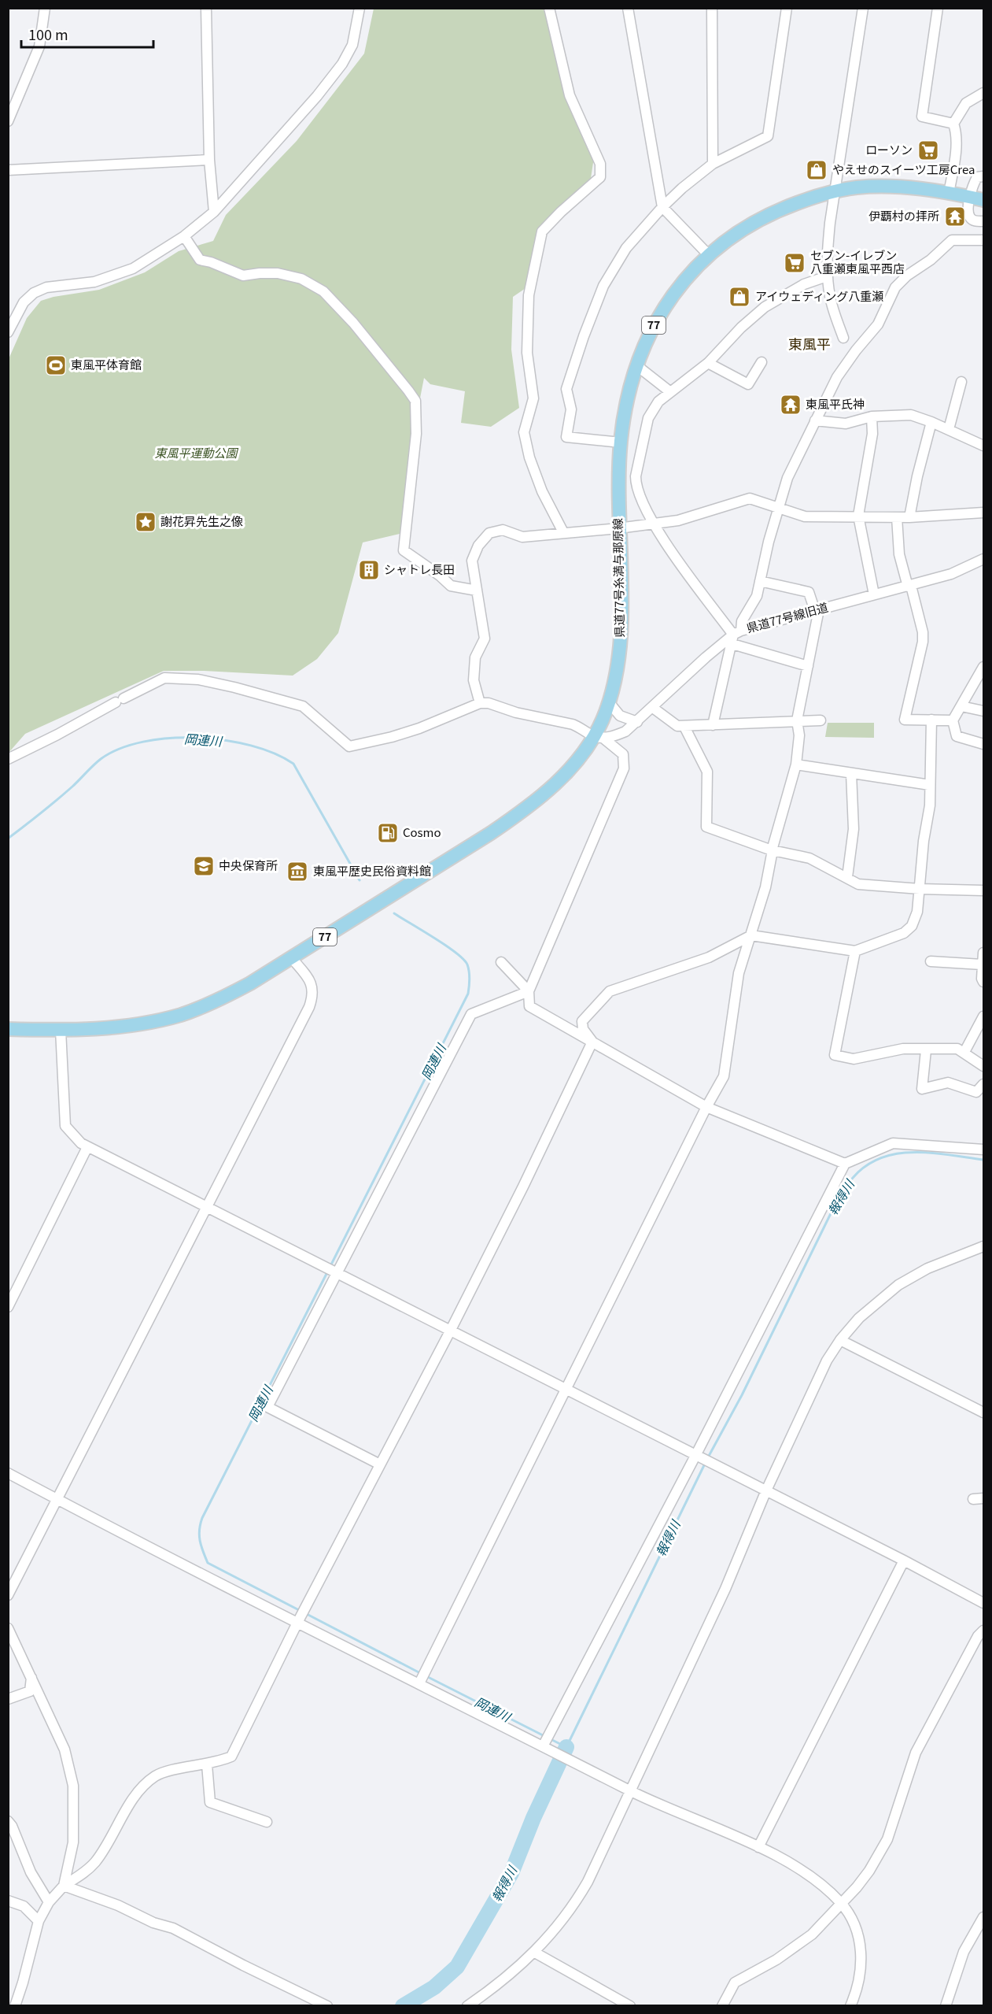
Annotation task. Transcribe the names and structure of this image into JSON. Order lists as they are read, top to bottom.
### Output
{
  "streets": {
    "main road": ["77", "県道77号糸満与那原線"],
    "street": ["県道77号線旧道"]
  },
  "crossings": [
    ["県道77号糸満与那原線", "県道77号線旧道"]
  ],
  "districts": ["東風平"],
  "water": ["岡連川", "報得川"],
  "parks": ["東風平運動公園"],
  "places": {
    "supermarket": ["ローソン", "セブン-イレブン 八重瀬東風平西店"],
    "shop": ["やえせのスイーツ工房Crea", "アイウェディング八重瀬"],
    "temple": ["伊覇村の拝所", "東風平氏神"],
    "sports": ["東風平体育館"],
    "place": ["謝花昇先生之像"],
    "building": ["シャトレ長田"],
    "fuel station": ["Cosmo"],
    "school or university": ["中央保育所"],
    "museum": ["東風平歴史民俗資料館"]
  },
  "scale_bar": "100 m"
}
